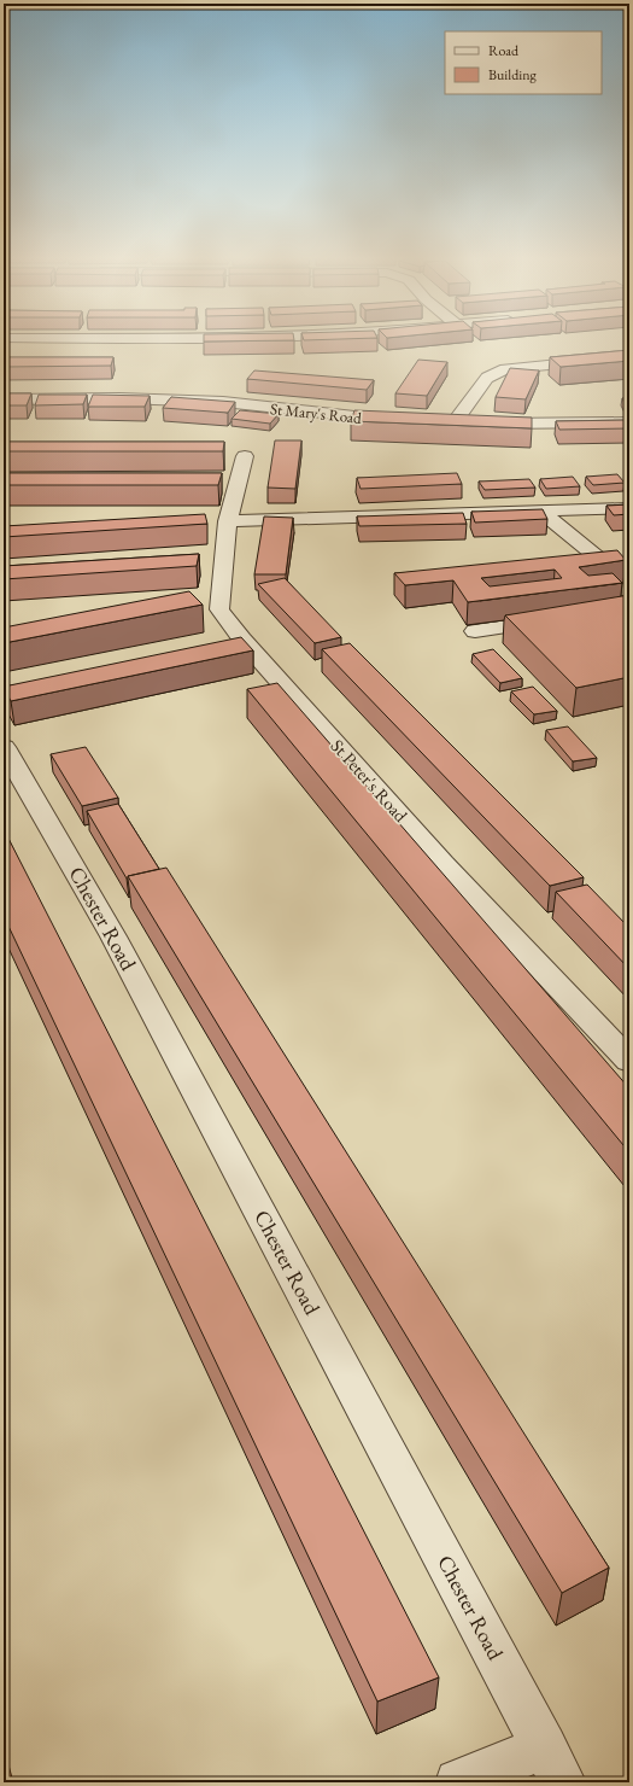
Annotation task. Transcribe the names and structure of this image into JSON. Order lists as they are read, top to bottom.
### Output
{
  "streets": {
    "street": ["St Mary's Road", "St Peter's Road", "Chester Road"]
  },
  "legend": ["Road", "Building"]
}
